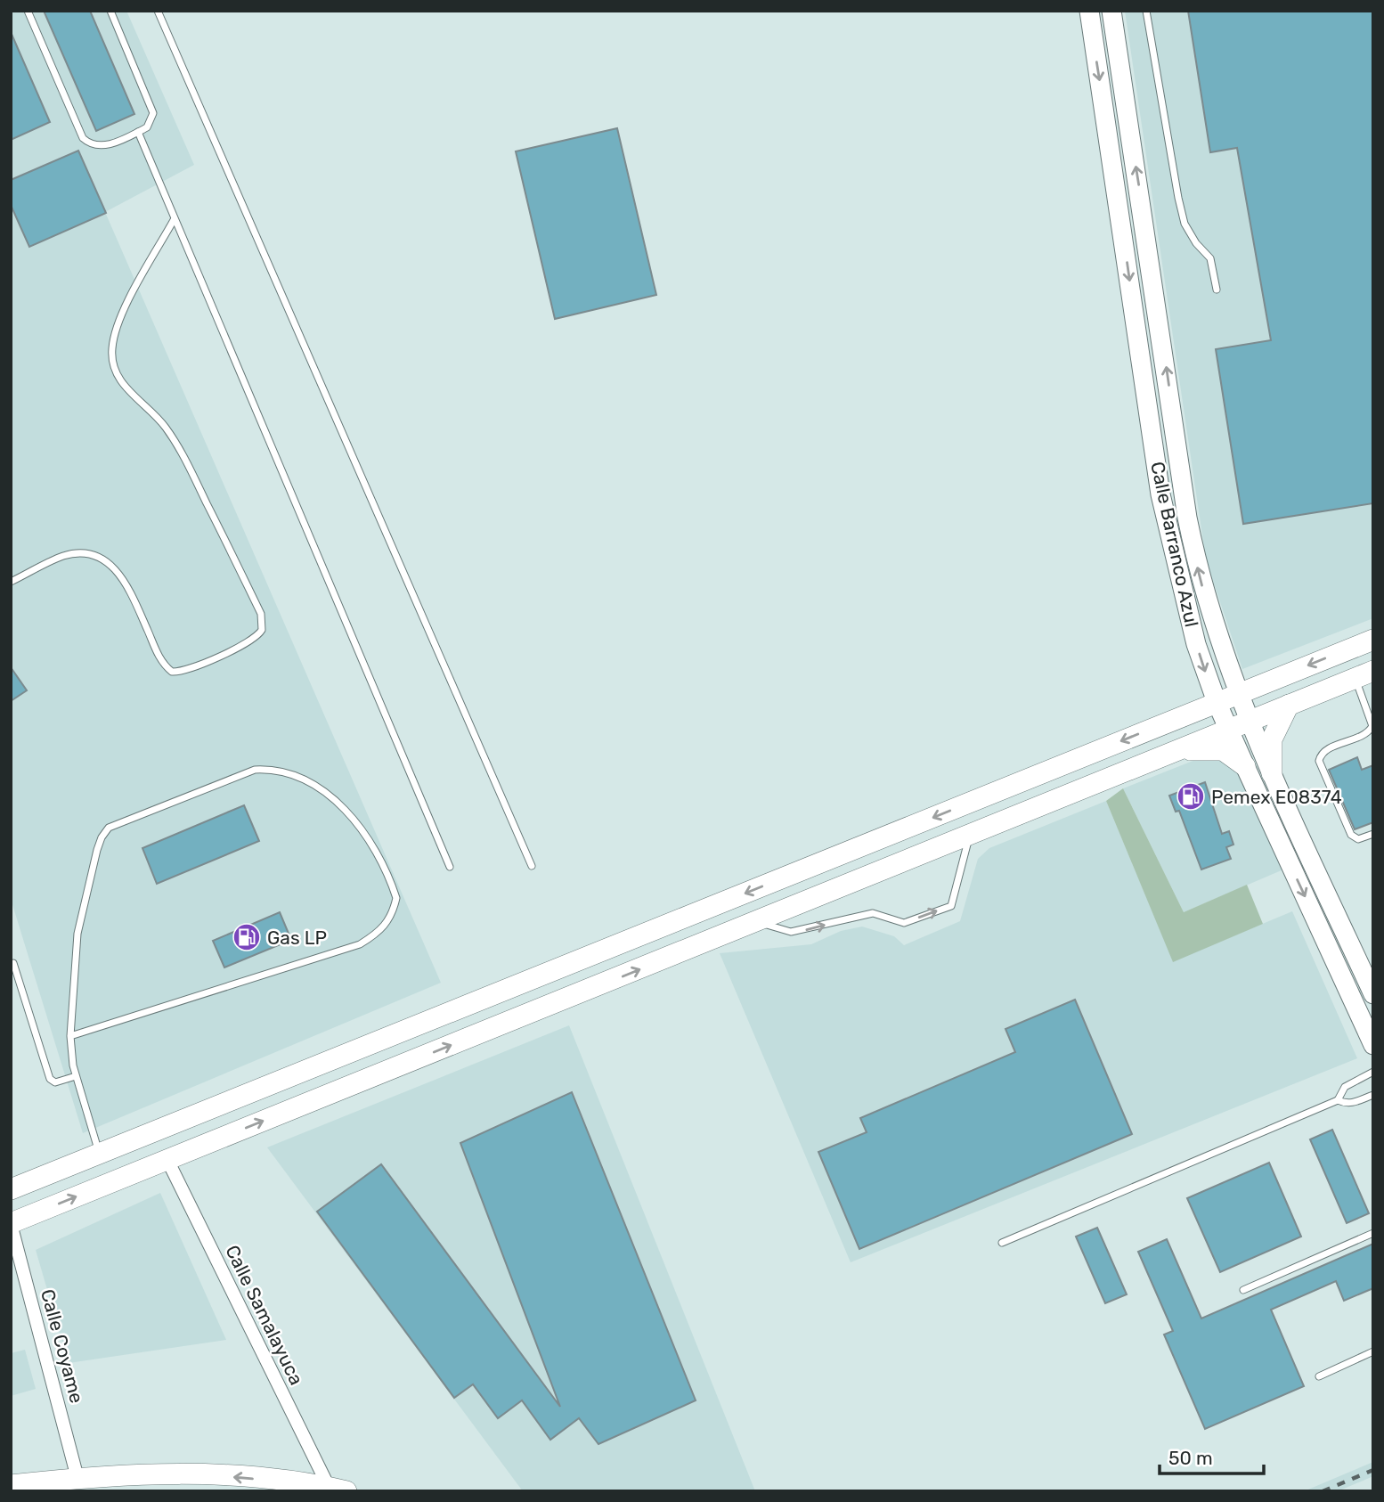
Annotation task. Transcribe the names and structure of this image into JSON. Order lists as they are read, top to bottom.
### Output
{
  "streets": {
    "main road": ["Calle Barranco Azul"],
    "street": ["Calle Samalayuca", "Calle Coyame"]
  },
  "places": {
    "fuel station": ["Pemex E08374", "Gas LP"]
  },
  "scale_bar": "50 m"
}
